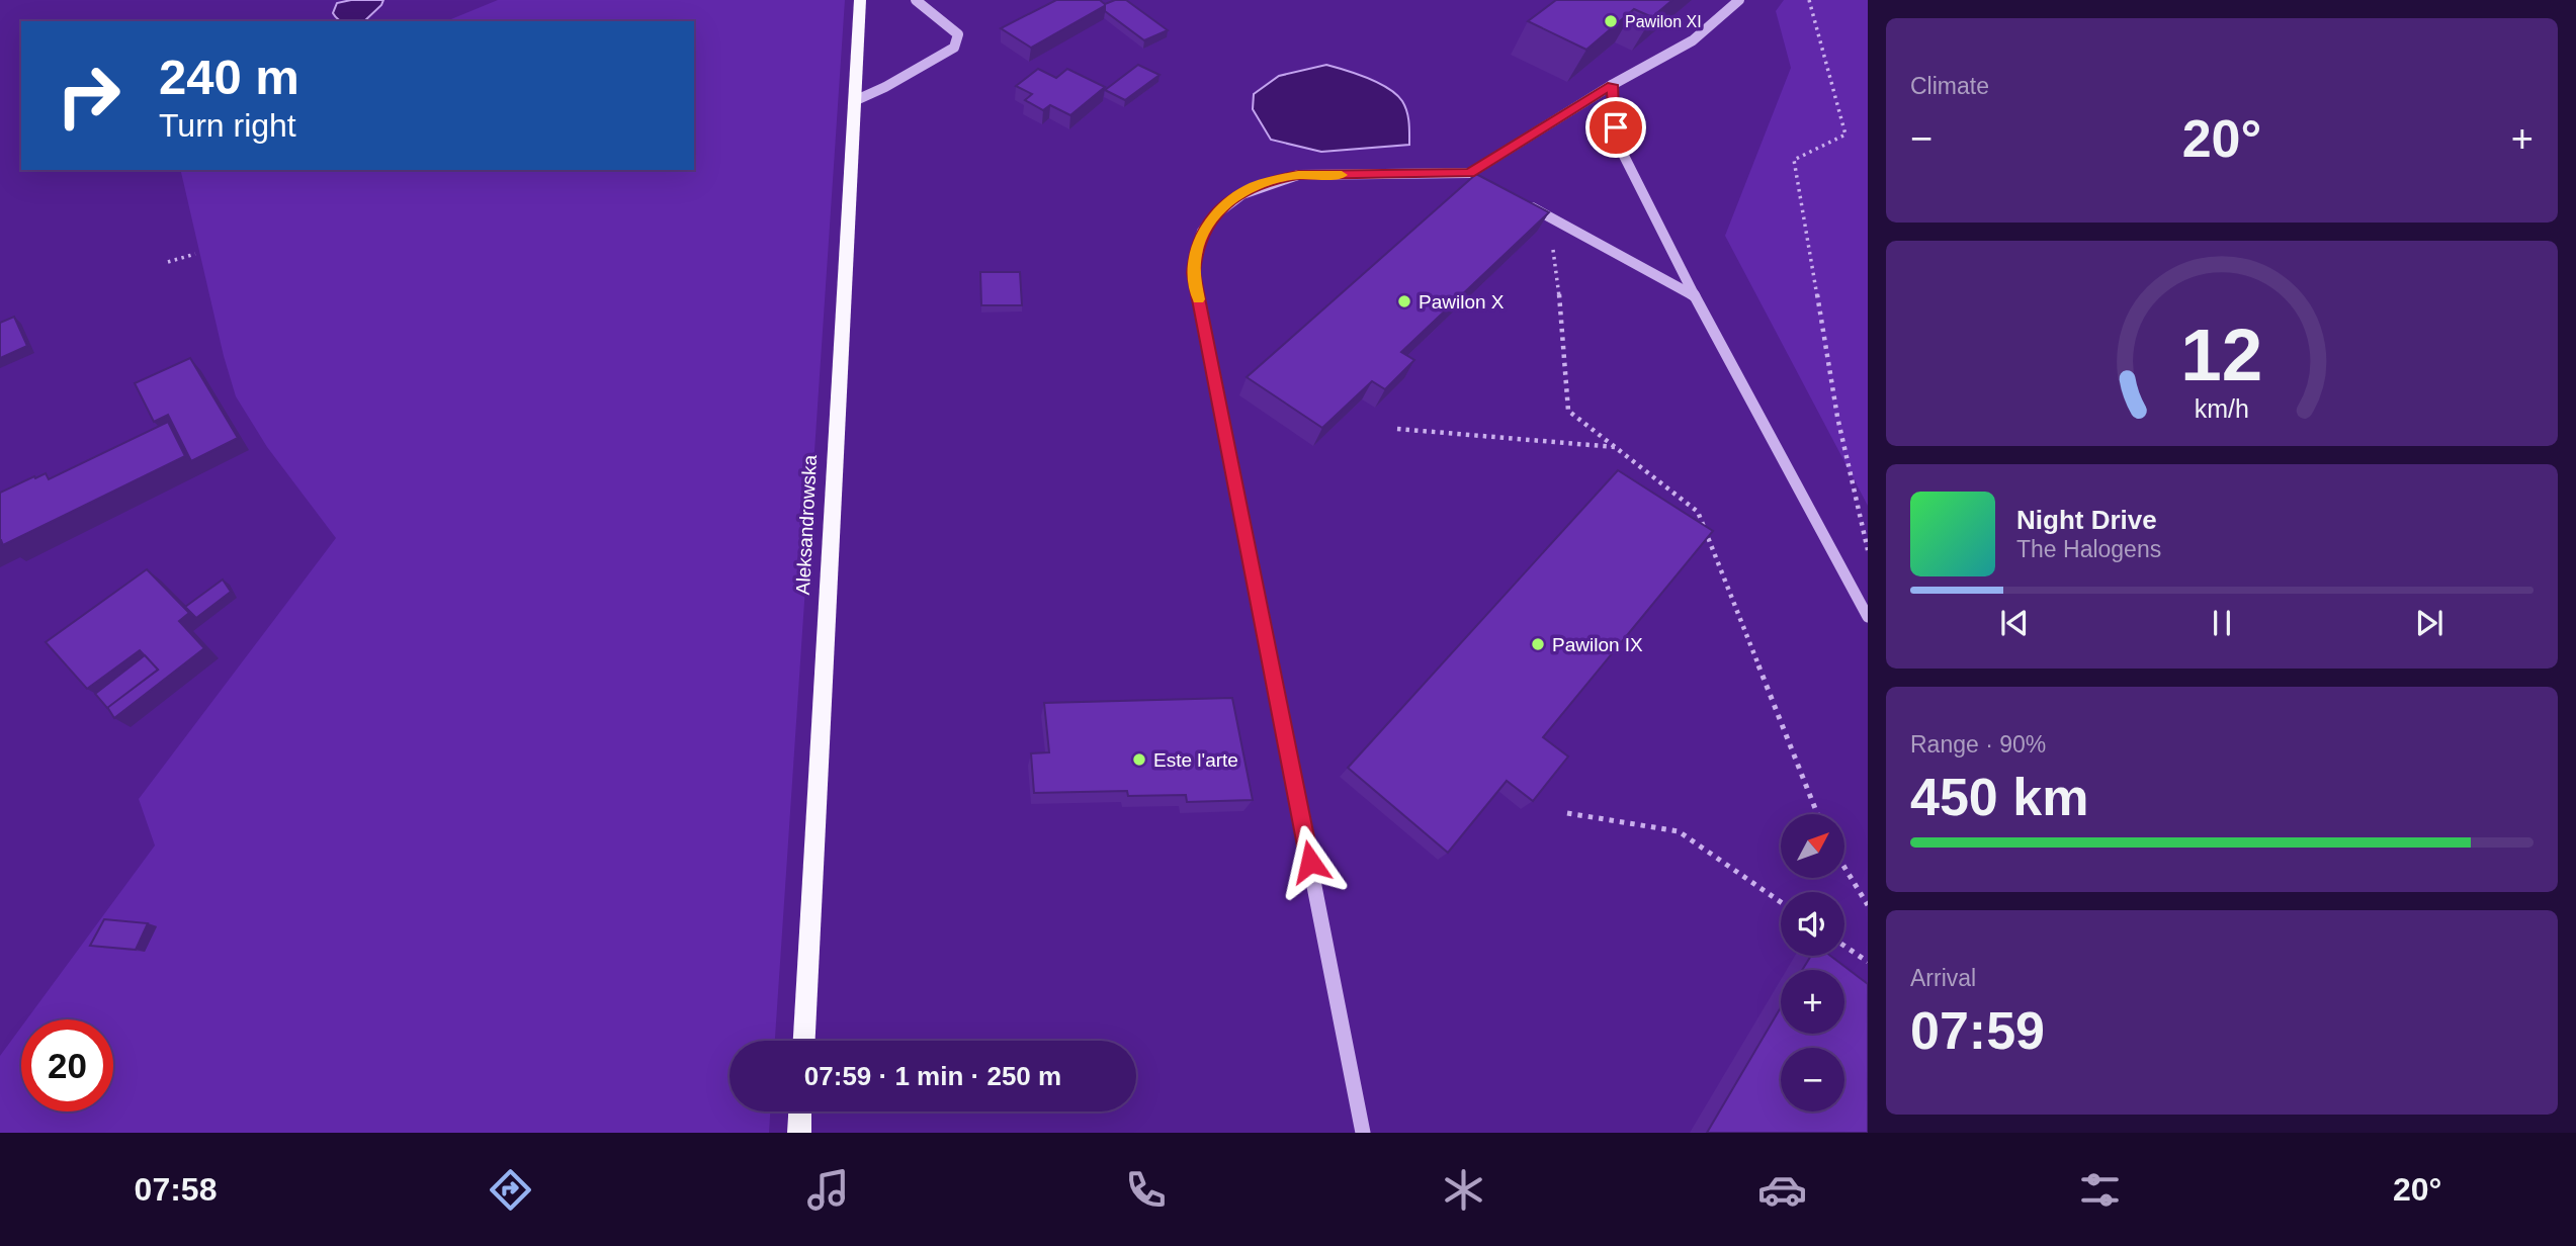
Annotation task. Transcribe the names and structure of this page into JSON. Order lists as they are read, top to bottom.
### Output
{
  "streets": {
    "main road": ["Aleksandrowska"]
  },
  "places": [
    "Pawilon XI",
    "Pawilon X",
    "Pawilon IX",
    "Este l'arte"
  ],
  "north": "top right",
  "page": {
    "tile": [
      "Climate",
      ["Range · 90%", "450 km"],
      ["Arrival", "07:59"]
    ],
    "turn": ["240 m", "Turn right"],
    "heat": ["−", "20°", "+"],
    "song": ["Night Drive", "The Halogens"],
    "map_buttons": ["+", "−"],
    "limit": "20",
    "trip": "07:59 · 1 min · 250 m",
    "tabs": ["07:58", "20°"],
    "gauge": ["12", "km/h"]
  }
}
